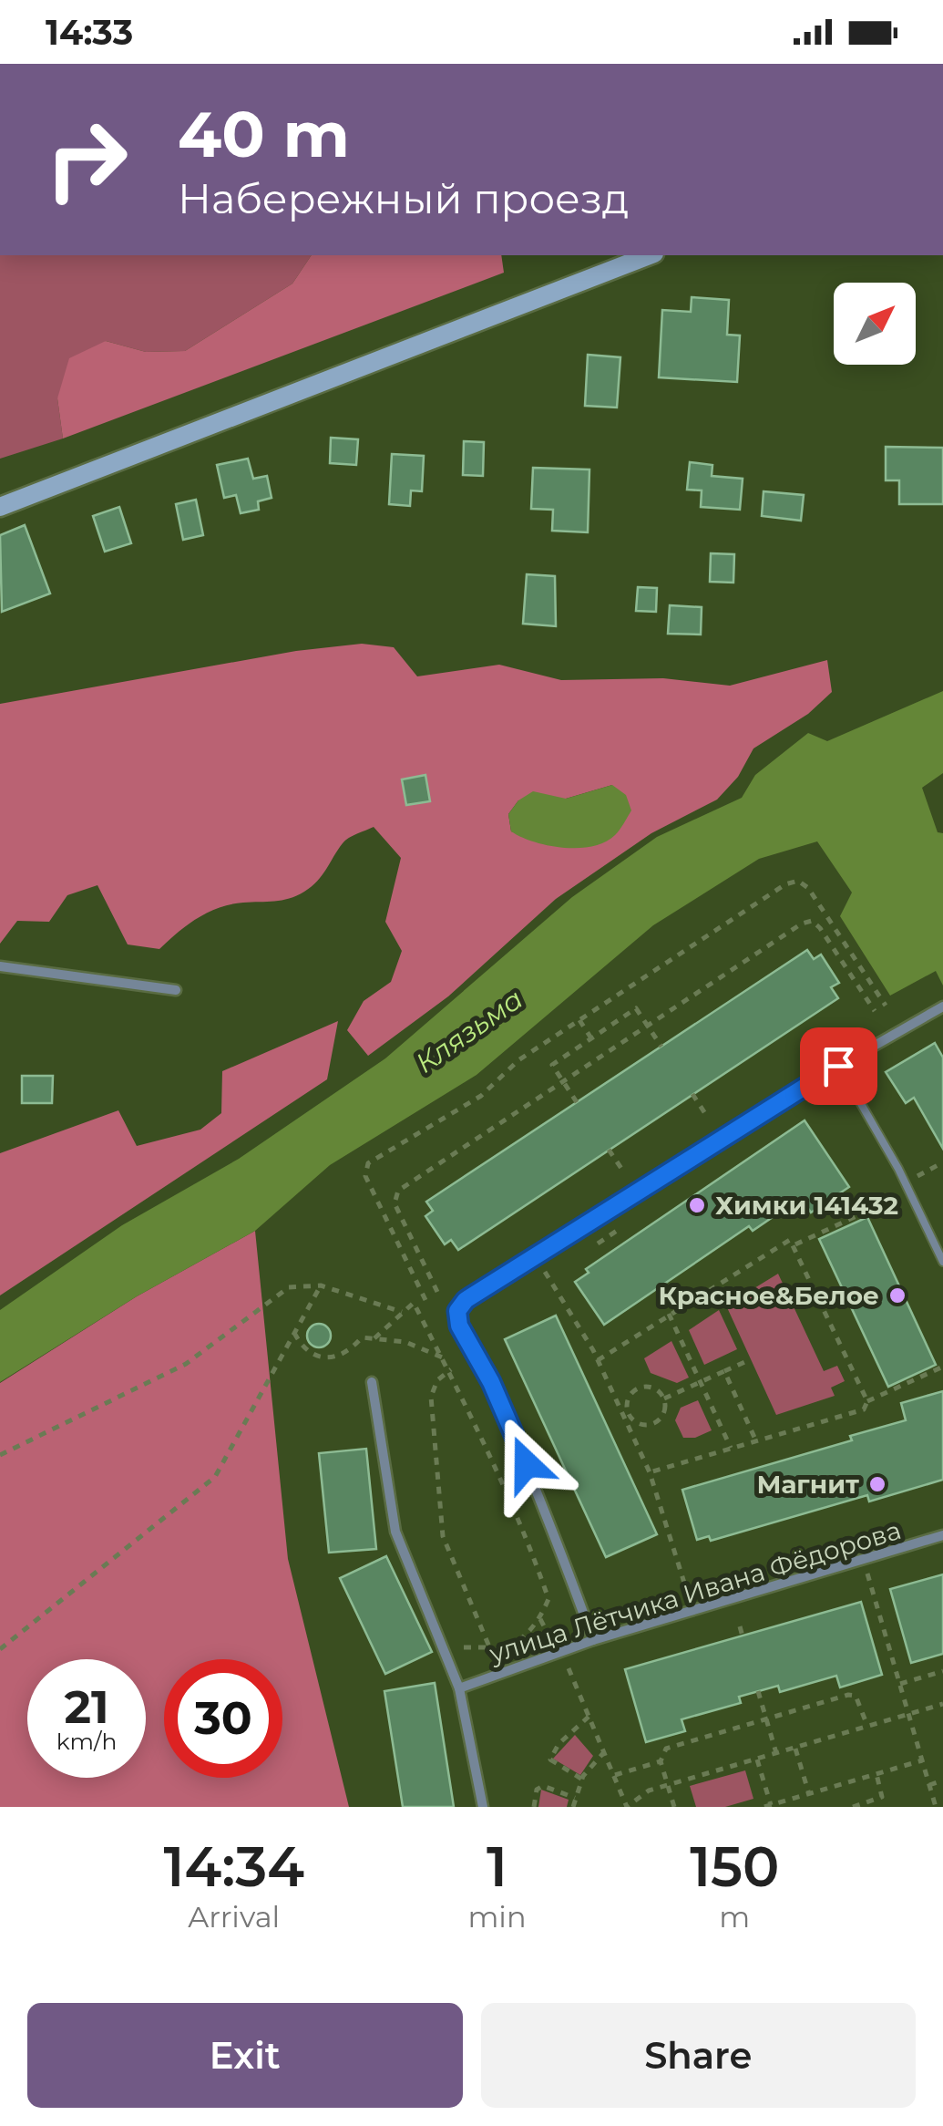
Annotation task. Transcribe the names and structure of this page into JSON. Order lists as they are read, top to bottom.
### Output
{
  "streets": {
    "street": ["улица Лётчика Ивана Фёдорова"]
  },
  "water": ["Клязьма"],
  "places": ["Химки 141432", "Красное&Белое", "Магнит"],
  "north": "top right",
  "page": {
    "status": "14:33",
    "turn": ["40 m", "Набережный проезд"],
    "speed": "21 km/h",
    "limit": "30",
    "eta": [
      "14:34",
      "Arrival",
      "1",
      "min",
      "150",
      "m"
    ],
    "buttons": ["Exit", "Share"]
  }
}
